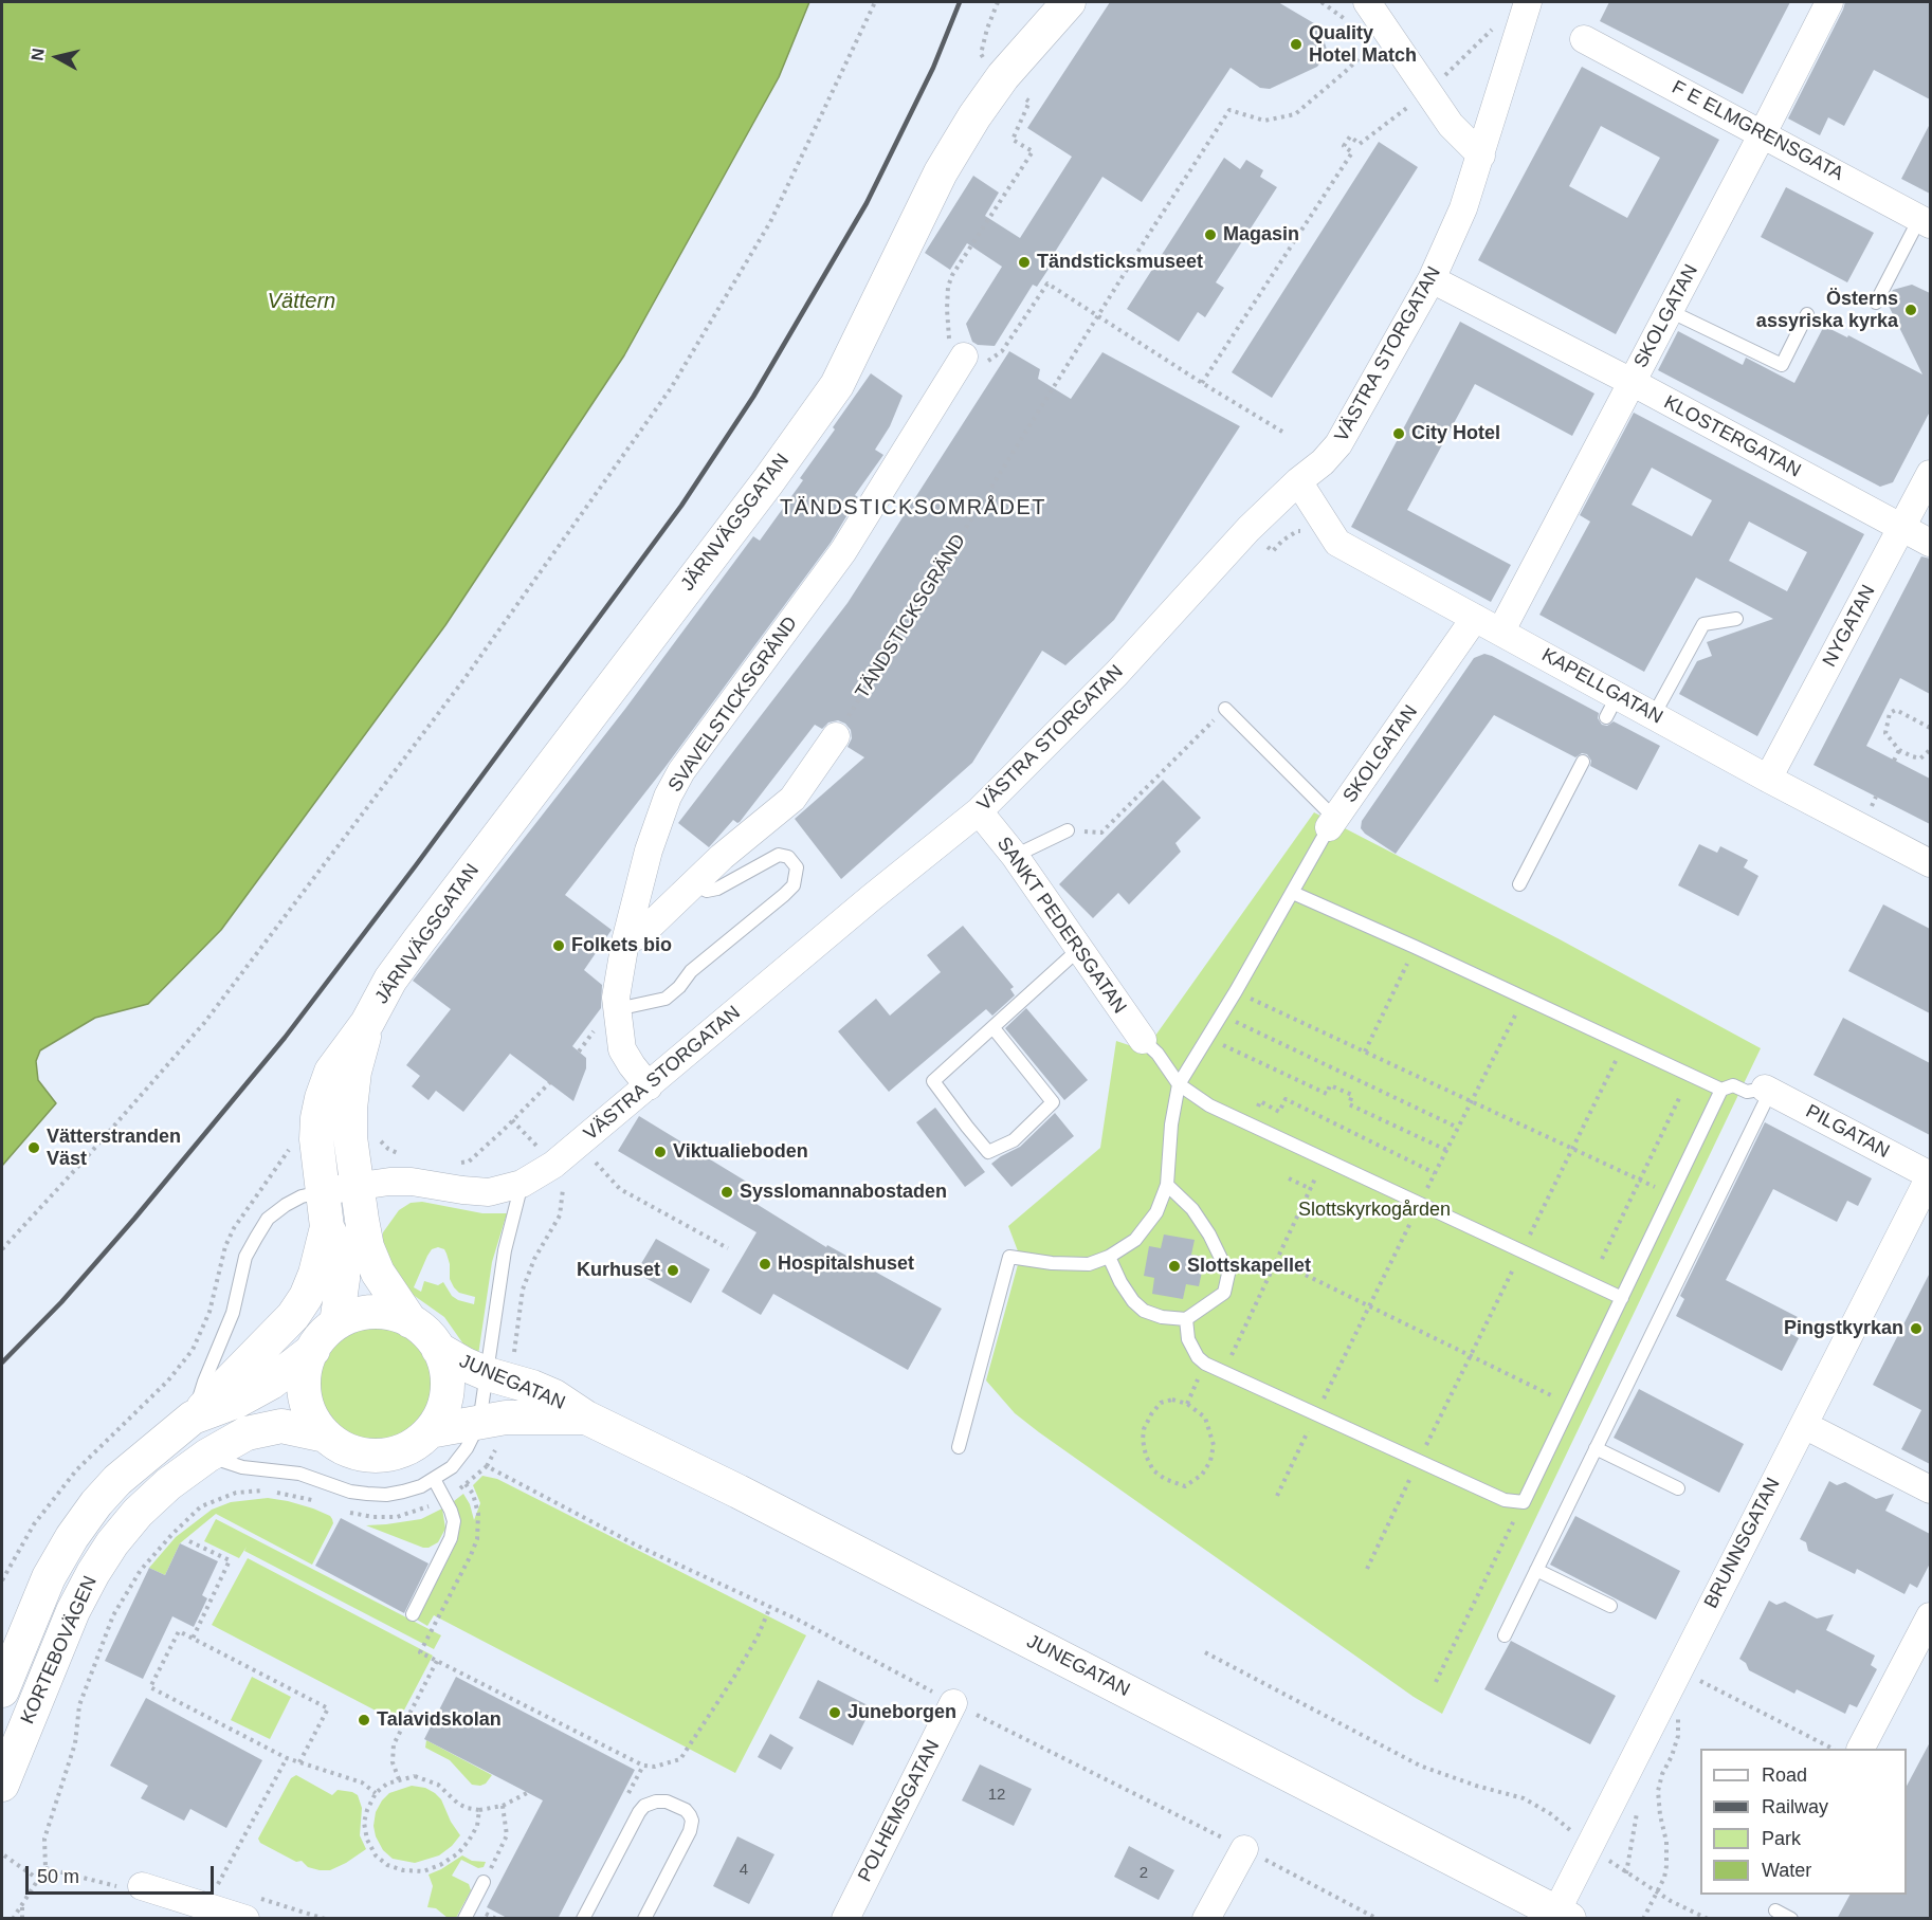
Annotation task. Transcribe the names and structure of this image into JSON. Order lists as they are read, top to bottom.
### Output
{
  "streets": {
    "street": [
      "F E ELMGRENSGATA",
      "SKOLGATAN",
      "VÄSTRA STORGATAN",
      "KLOSTERGATAN",
      "JÄRNVÄGSGATAN",
      "NYGATAN",
      "KAPELLGATAN",
      "SVAVELSTICKSGRÄND",
      "SANKT PEDERSGATAN",
      "PILGATAN",
      "JUNEGATAN",
      "BRUNNSGATAN",
      "KORTEBOVÄGEN",
      "POLHEMSGATAN"
    ],
    "path": ["TÄNDSTICKSGRÄND"]
  },
  "crossings": [
    ["F E ELMGRENSGATA", "SKOLGATAN"],
    ["SKOLGATAN", "KLOSTERGATAN"],
    ["SKOLGATAN", "KAPELLGATAN"],
    ["VÄSTRA STORGATAN", "KLOSTERGATAN"],
    ["VÄSTRA STORGATAN", "JÄRNVÄGSGATAN"],
    ["VÄSTRA STORGATAN", "KAPELLGATAN"],
    ["VÄSTRA STORGATAN", "SVAVELSTICKSGRÄND"],
    ["VÄSTRA STORGATAN", "SANKT PEDERSGATAN"],
    ["KLOSTERGATAN", "NYGATAN"],
    ["JÄRNVÄGSGATAN", "JUNEGATAN"],
    ["JÄRNVÄGSGATAN", "KORTEBOVÄGEN"],
    ["NYGATAN", "KAPELLGATAN"],
    ["PILGATAN", "BRUNNSGATAN"],
    ["JUNEGATAN", "BRUNNSGATAN"],
    ["JUNEGATAN", "KORTEBOVÄGEN"]
  ],
  "districts": ["TÄNDSTICKSOMRÅDET"],
  "water": ["Vättern"],
  "parks": ["Slottskyrkogården"],
  "places": [
    "Quality Hotel Match",
    "Magasin",
    "Tändsticksmuseet",
    "Österns assyriska kyrka",
    "City Hotel",
    "Folkets bio",
    "Vätterstranden Väst",
    "Viktualieboden",
    "Sysslomannabostaden",
    "Hospitalshuset",
    "Slottskapellet",
    "Kurhuset",
    "Pingstkyrkan",
    "Juneborgen",
    "Talavidskolan"
  ],
  "house_numbers": ["12", "4", "2"],
  "legend": [
    "Road",
    "Railway",
    "Park",
    "Water"
  ],
  "scale_bar": "50 m",
  "north": "left"
}
